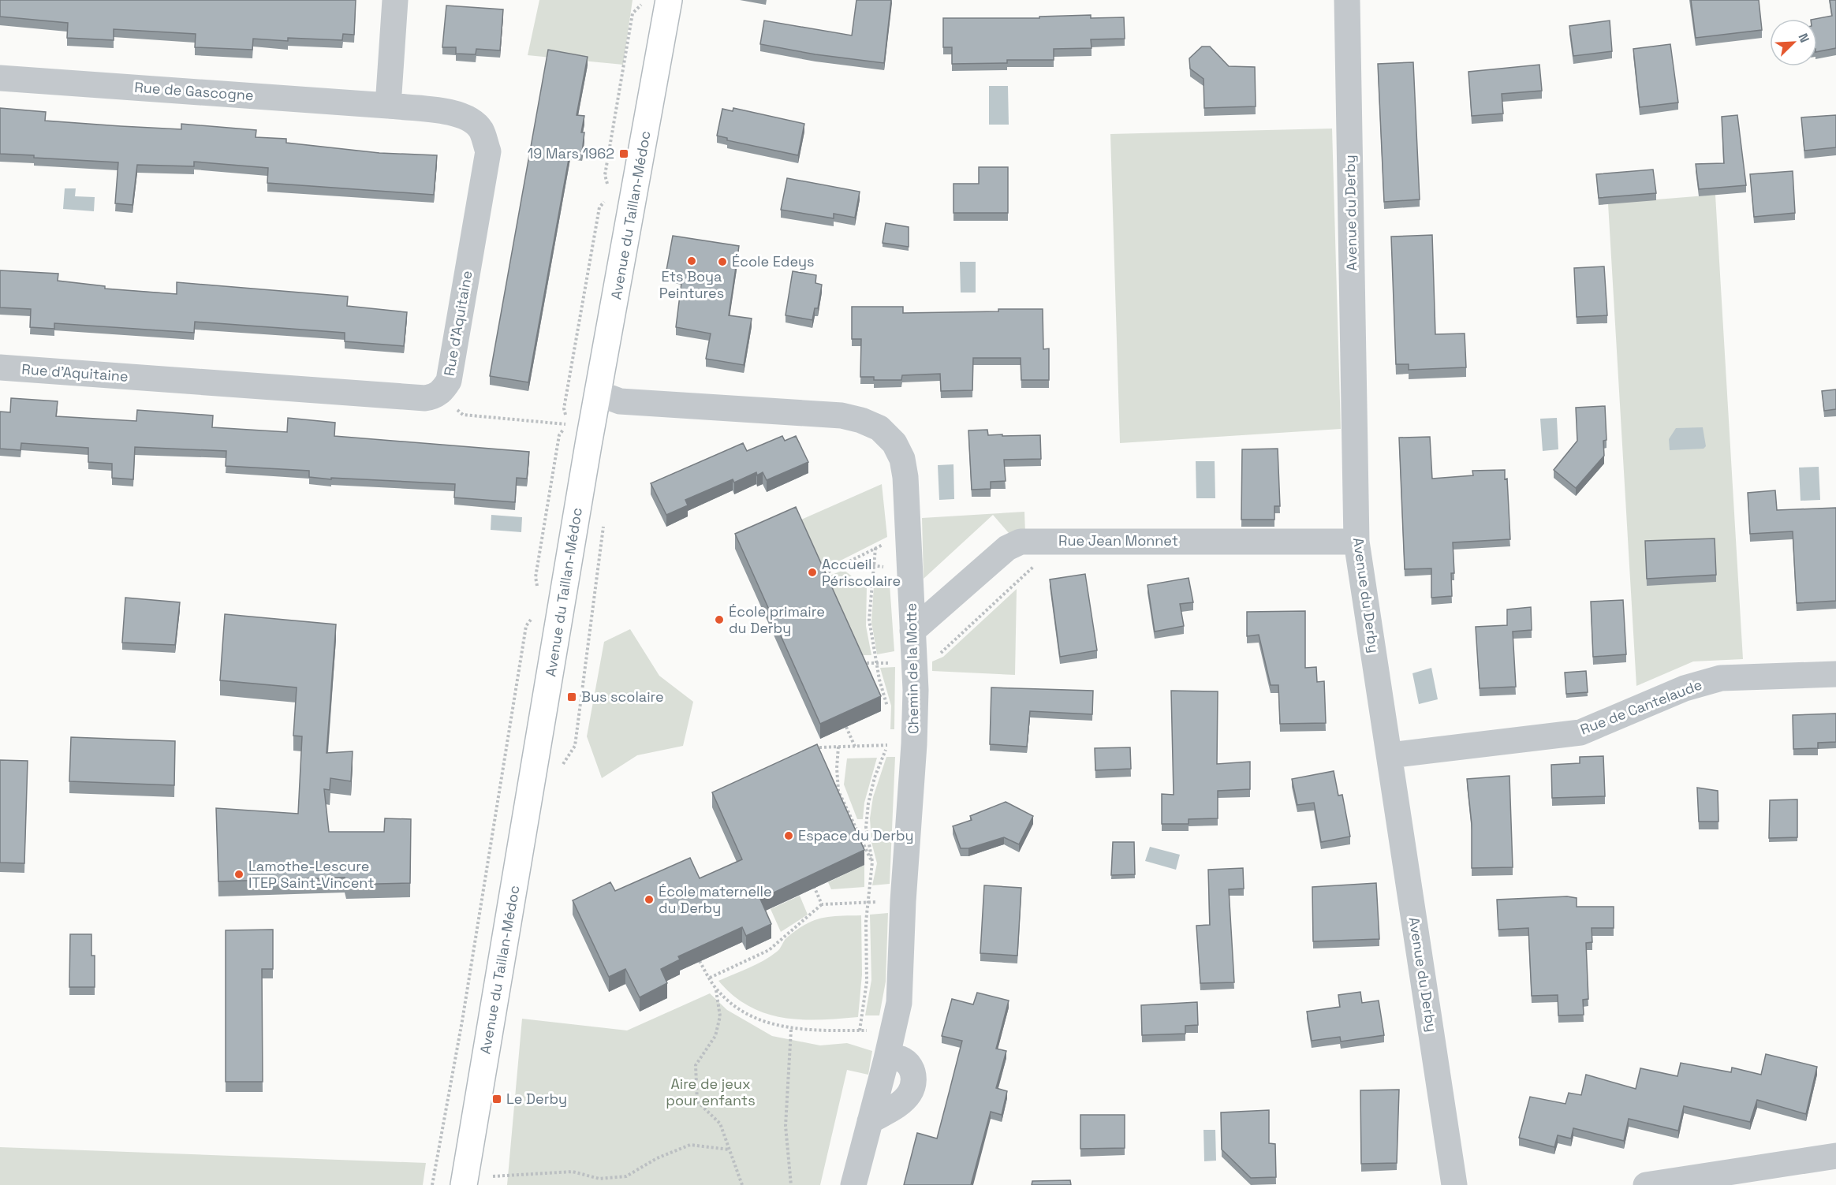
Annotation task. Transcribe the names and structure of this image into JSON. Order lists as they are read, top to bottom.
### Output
{
  "streets": {
    "street": [
      "Rue de Gascogne",
      "Avenue du Derby",
      "Avenue du Taillan-Médoc",
      "Rue d'Aquitaine",
      "Rue Jean Monnet",
      "Chemin de la Motte",
      "Rue de Cantelaude"
    ]
  },
  "crossings": [
    ["Rue de Gascogne", "Rue d'Aquitaine"],
    ["Avenue du Derby", "Rue Jean Monnet"],
    ["Avenue du Derby", "Rue de Cantelaude"],
    ["Avenue du Taillan-Médoc", "Chemin de la Motte"],
    ["Rue Jean Monnet", "Chemin de la Motte"]
  ],
  "parks": ["Aire de jeux pour enfants"],
  "places": {
    "transit": ["19 Mars 1962", "Bus scolaire", "Le Derby"],
    "other": [
      "Ets Boya Peintures",
      "École Edeys",
      "Accueil Périscolaire",
      "École primaire du Derby",
      "Espace du Derby",
      "Lamothe-Lescure ITEP Saint-Vincent",
      "École maternelle du Derby"
    ]
  },
  "north": "top right"
}
